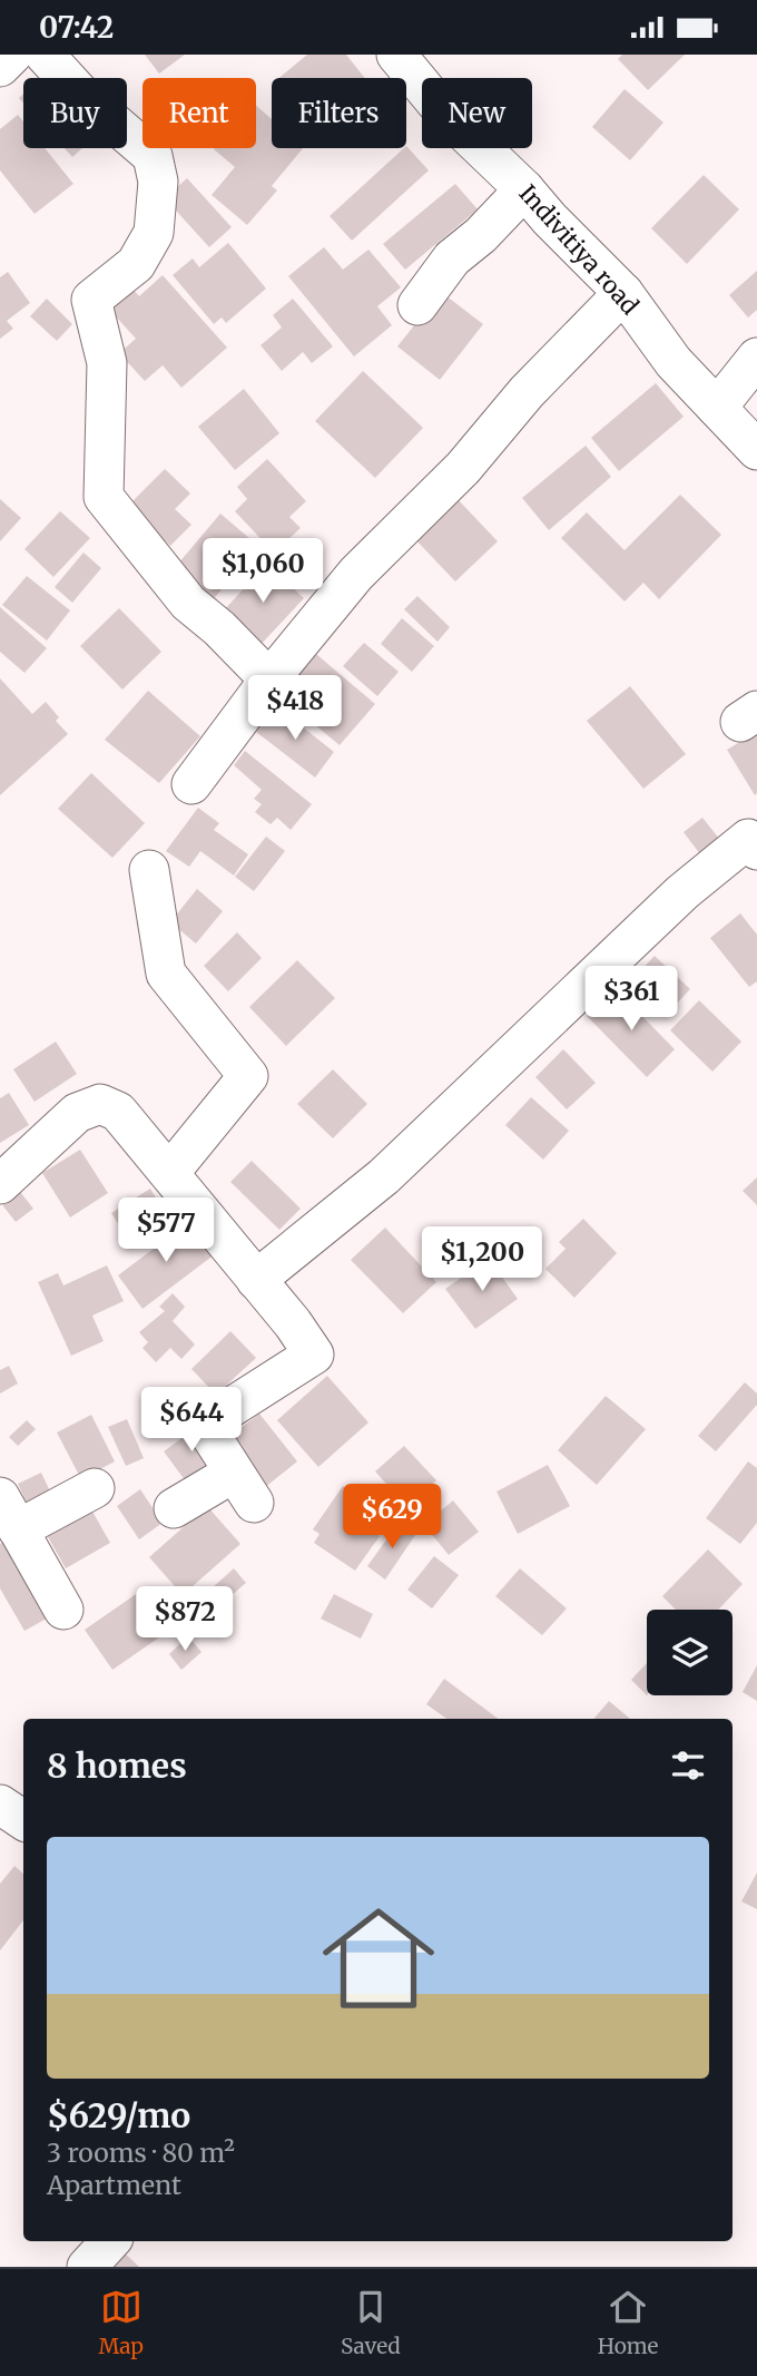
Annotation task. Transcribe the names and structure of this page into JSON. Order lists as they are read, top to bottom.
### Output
{
  "streets": {
    "street": ["Indivitiya road"]
  },
  "page": {
    "status": "07:42",
    "chip": [
      "Buy",
      "Rent",
      "Filters",
      "New"
    ],
    "price": [
      "$1,060",
      "$418",
      "$361",
      "$577",
      "$1,200",
      "$644",
      "$629",
      "$872"
    ],
    "heading": "8 homes",
    "list": [
      {
        "name": "$629/mo",
        "note": "3 rooms · 80 m² · Apartment"
      }
    ],
    "tabs": ["Map", "Saved", "Home"]
  }
}
